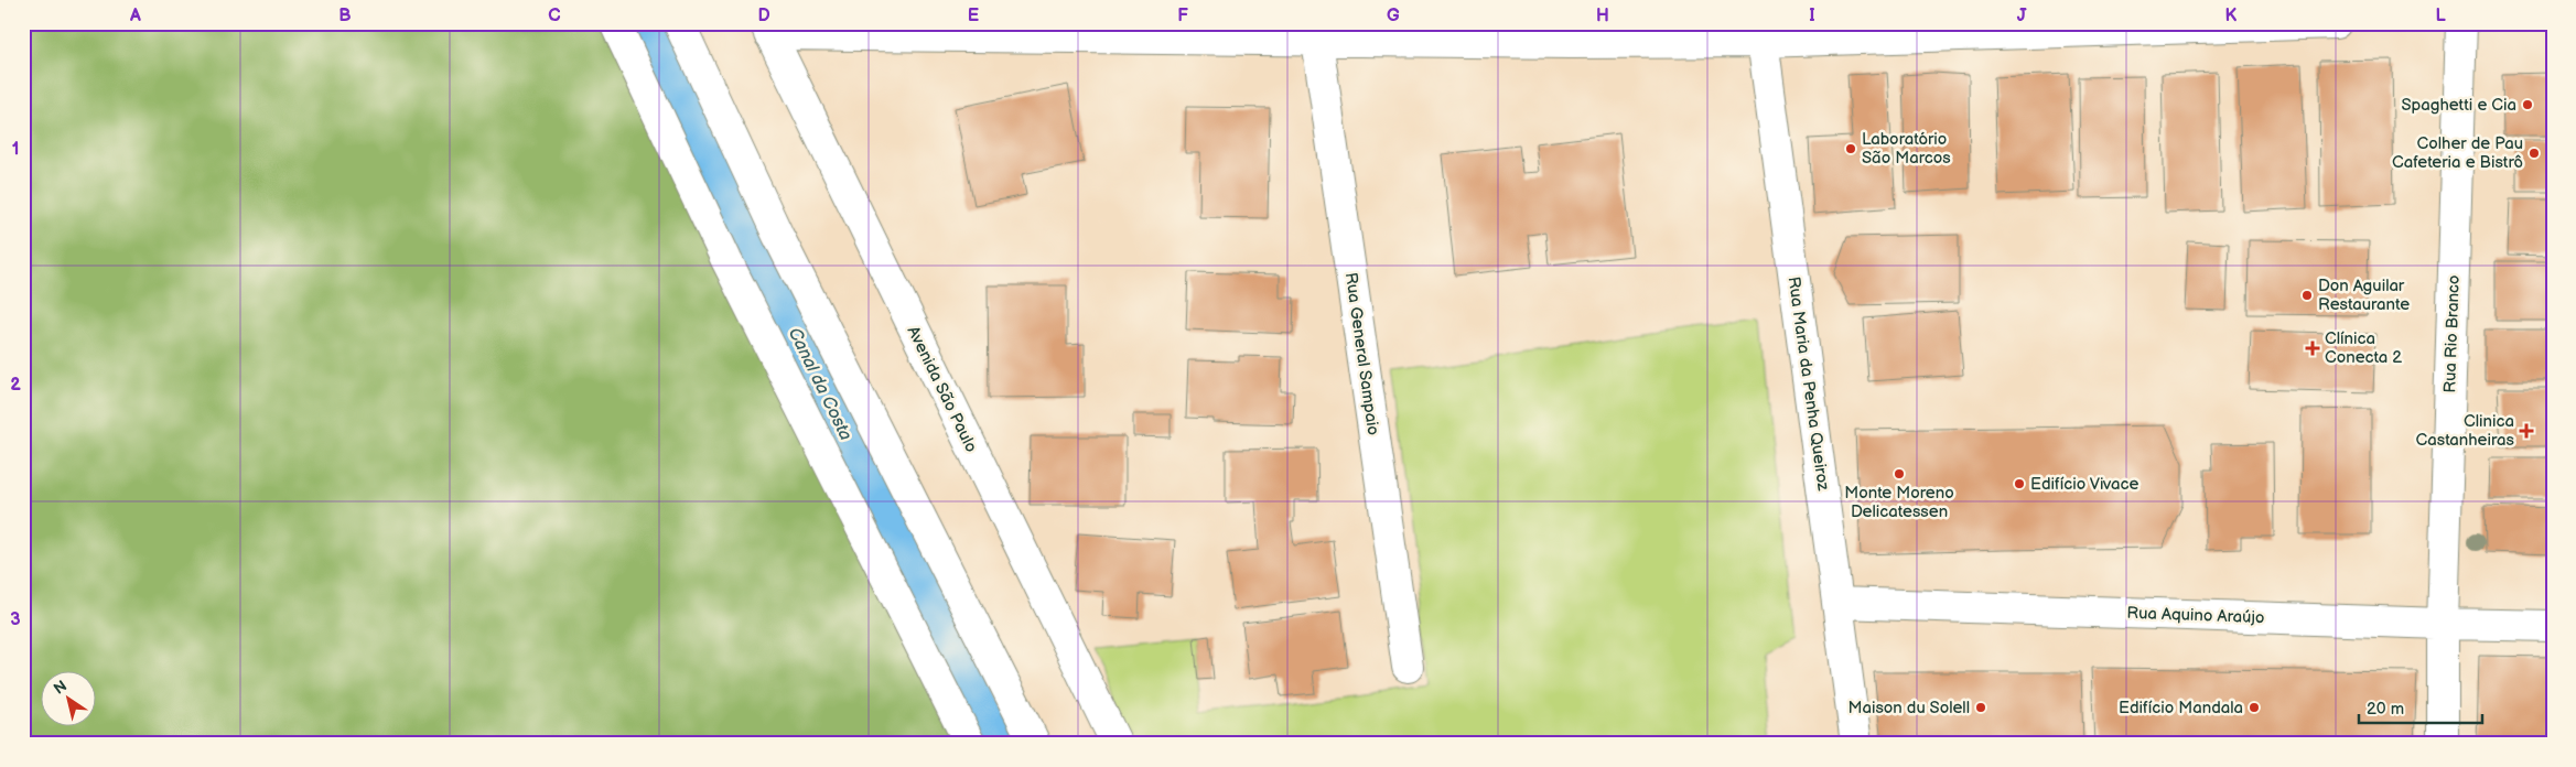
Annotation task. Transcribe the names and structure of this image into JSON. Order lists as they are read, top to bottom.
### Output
{
  "streets": {
    "street": [
      "Rua Rio Branco",
      "Rua General Sampaio",
      "Rua Maria da Penha Queiroz",
      "Avenida São Paulo",
      "Rua Aquino Araújo"
    ]
  },
  "crossings": [
    ["Rua Rio Branco", "Rua Aquino Araújo"],
    ["Rua Maria da Penha Queiroz", "Rua Aquino Araújo"]
  ],
  "water": ["Canal da Costa"],
  "places": {
    "other": [
      "Spaghetti e Cia",
      "Laboratório São Marcos",
      "Colher de Pau Cafeteria e Bistrô",
      "Don Aguilar Restaurante",
      "Monte Moreno Delicatessen",
      "Edifício Vivace",
      "Maison du Solell",
      "Edifício Mandala"
    ],
    "health": ["Clínica Conecta 2", "Clinica Castanheiras"]
  },
  "scale_bar": "20 m",
  "north": "top left",
  "grid": {
    "columns": [
      "A",
      "B",
      "C",
      "D",
      "E",
      "F",
      "G",
      "H",
      "I",
      "J",
      "K",
      "L"
    ],
    "rows": ["1", "2", "3"]
  }
}
